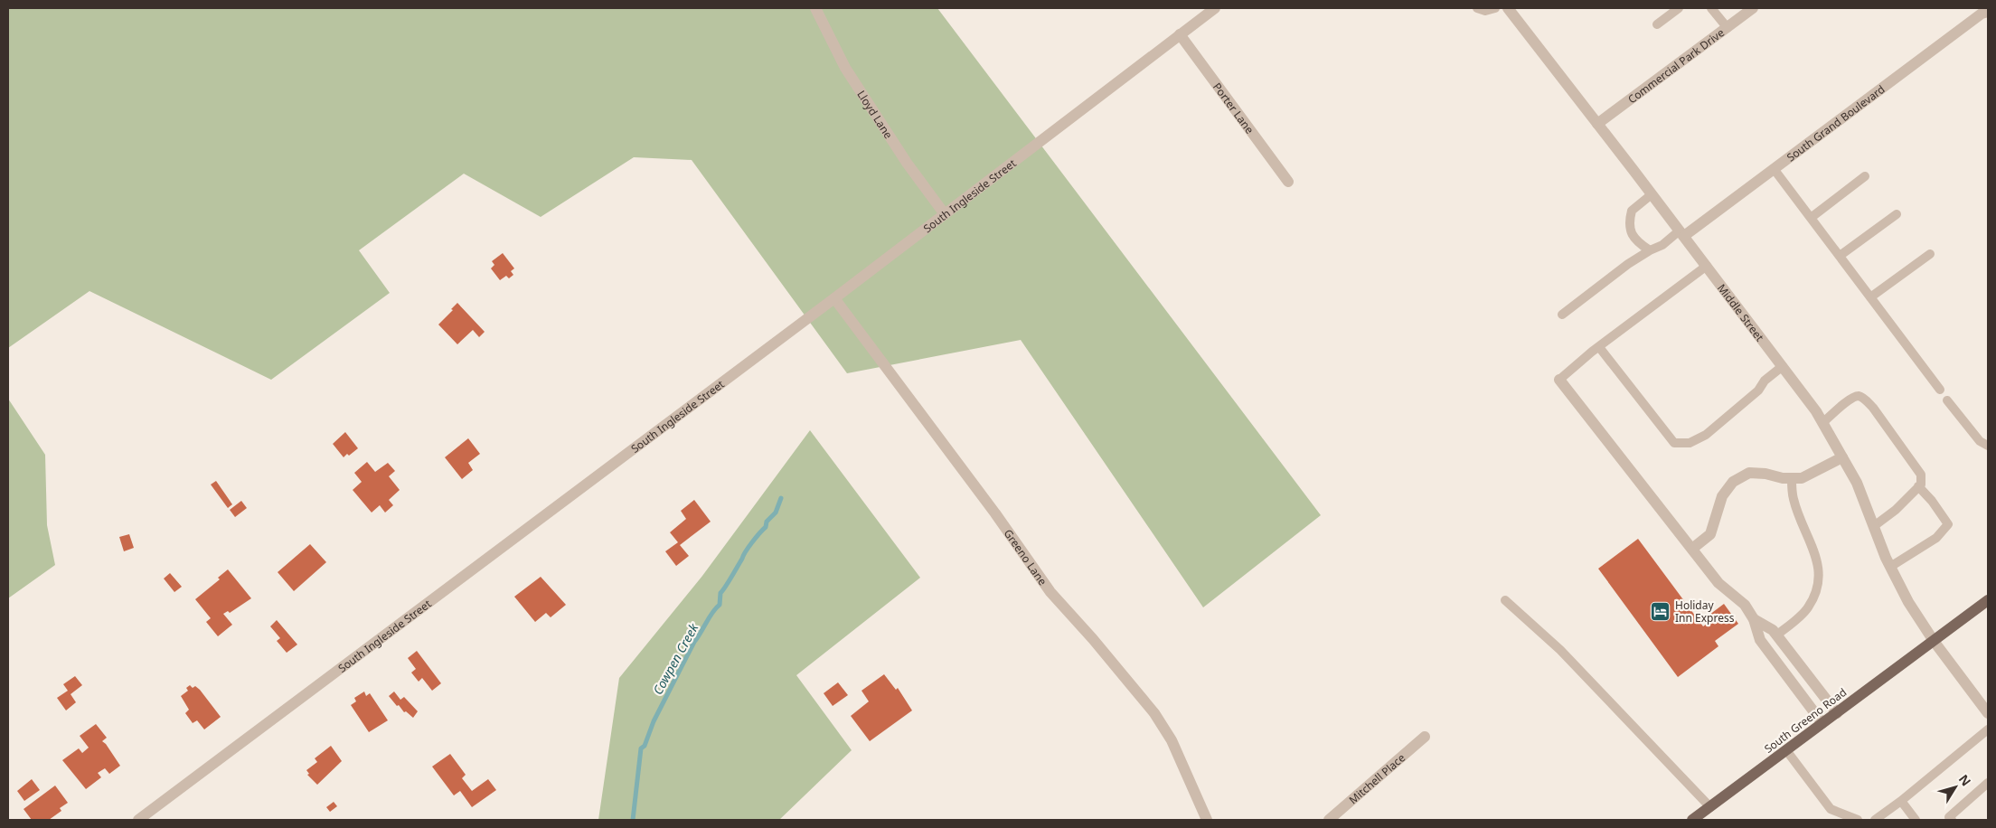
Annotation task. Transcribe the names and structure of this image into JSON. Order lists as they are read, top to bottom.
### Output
{
  "streets": {
    "main road": ["South Greeno Road"],
    "street": [
      "Commercial Park Drive",
      "Porter Lane",
      "Lloyd Lane",
      "South Grand Boulevard",
      "South Ingleside Street",
      "Middle Street",
      "Greeno Lane",
      "Mitchell Place"
    ]
  },
  "crossings": [
    ["Commercial Park Drive", "Middle Street"],
    ["Porter Lane", "South Ingleside Street"],
    ["Lloyd Lane", "South Ingleside Street"],
    ["South Grand Boulevard", "Middle Street"],
    ["South Ingleside Street", "Greeno Lane"],
    ["Middle Street", "South Greeno Road"]
  ],
  "water": ["Cowpen Creek"],
  "places": {
    "hotel": ["Holiday Inn Express"]
  },
  "north": "top right"
}
